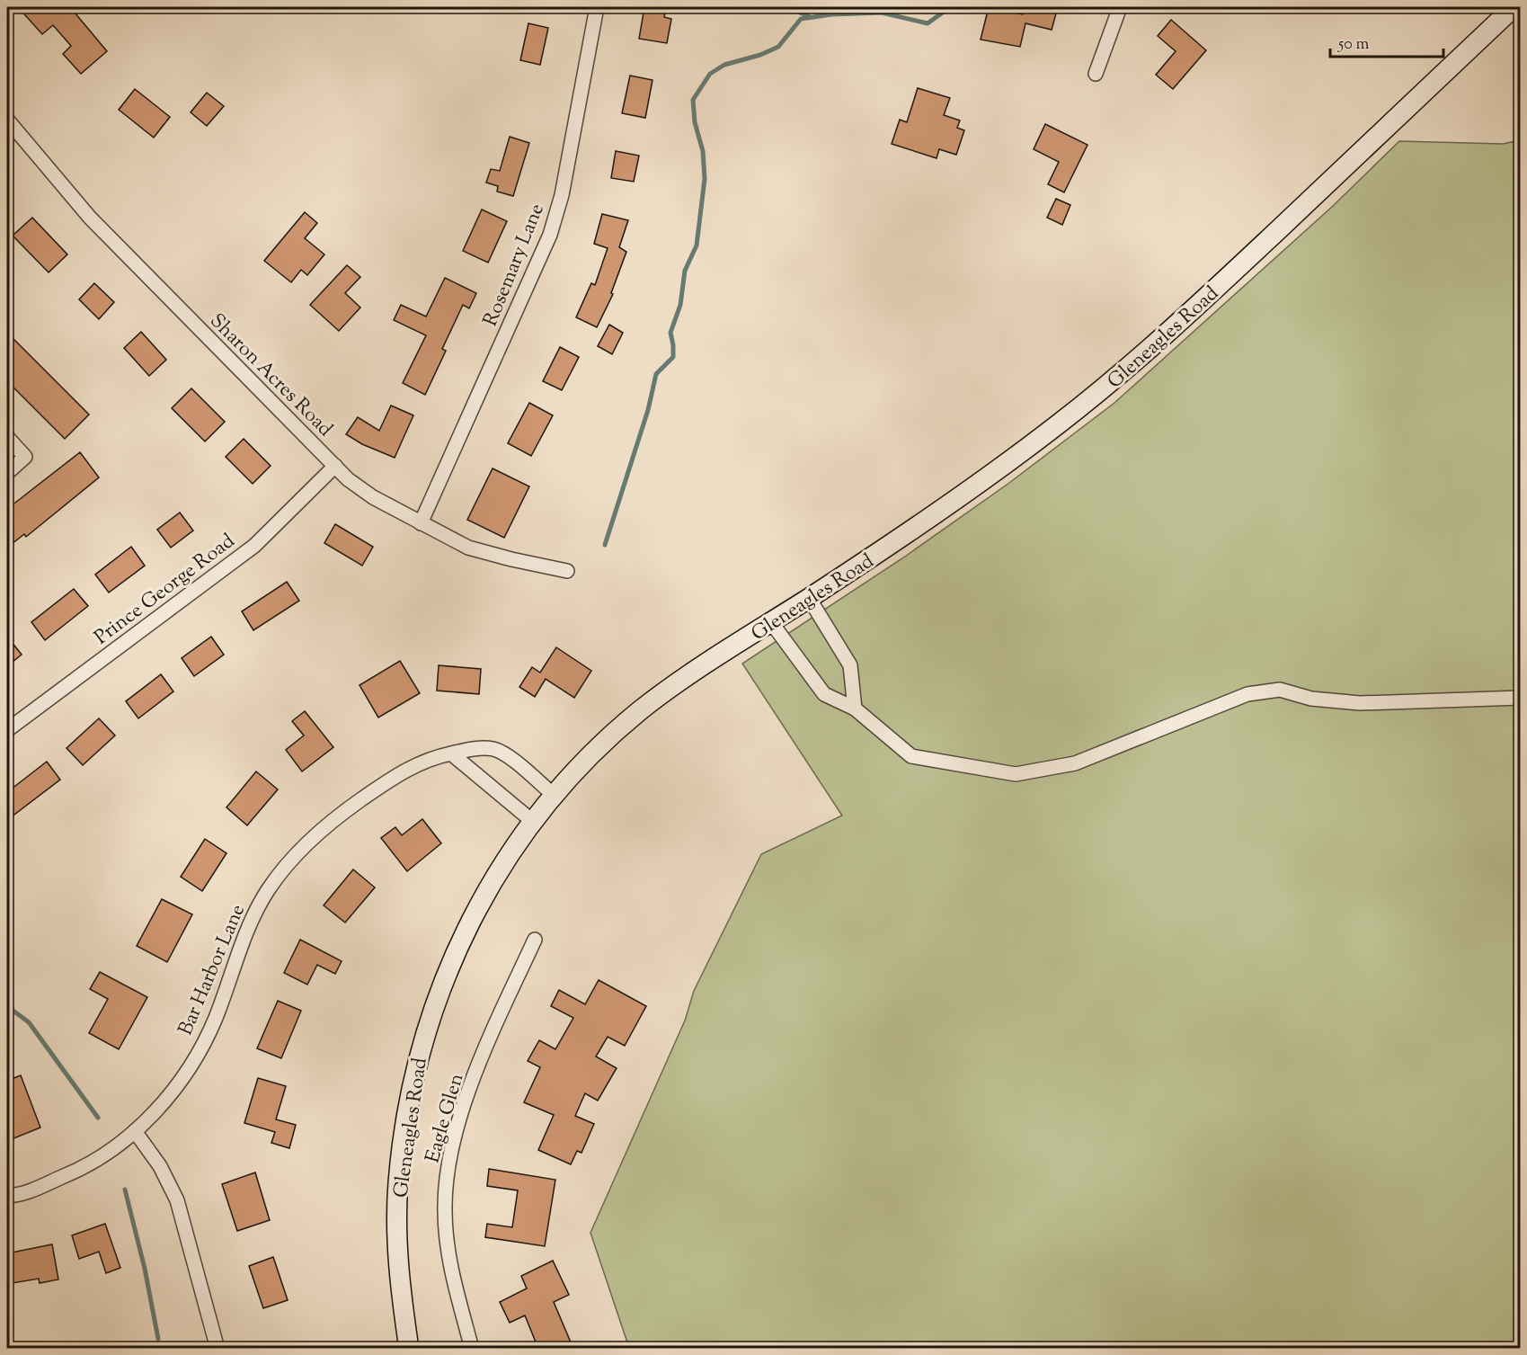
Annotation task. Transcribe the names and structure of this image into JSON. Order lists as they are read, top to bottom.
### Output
{
  "streets": {
    "street": [
      "Rosemary Lane",
      "Gleneagles Road",
      "Sharon Acres Road",
      "Prince George Road",
      "Bar Harbor Lane",
      "Eagle Glen"
    ]
  },
  "crossings": [
    ["Rosemary Lane", "Sharon Acres Road"],
    ["Gleneagles Road", "Bar Harbor Lane"],
    ["Sharon Acres Road", "Prince George Road"]
  ],
  "scale_bar": "50 m"
}
